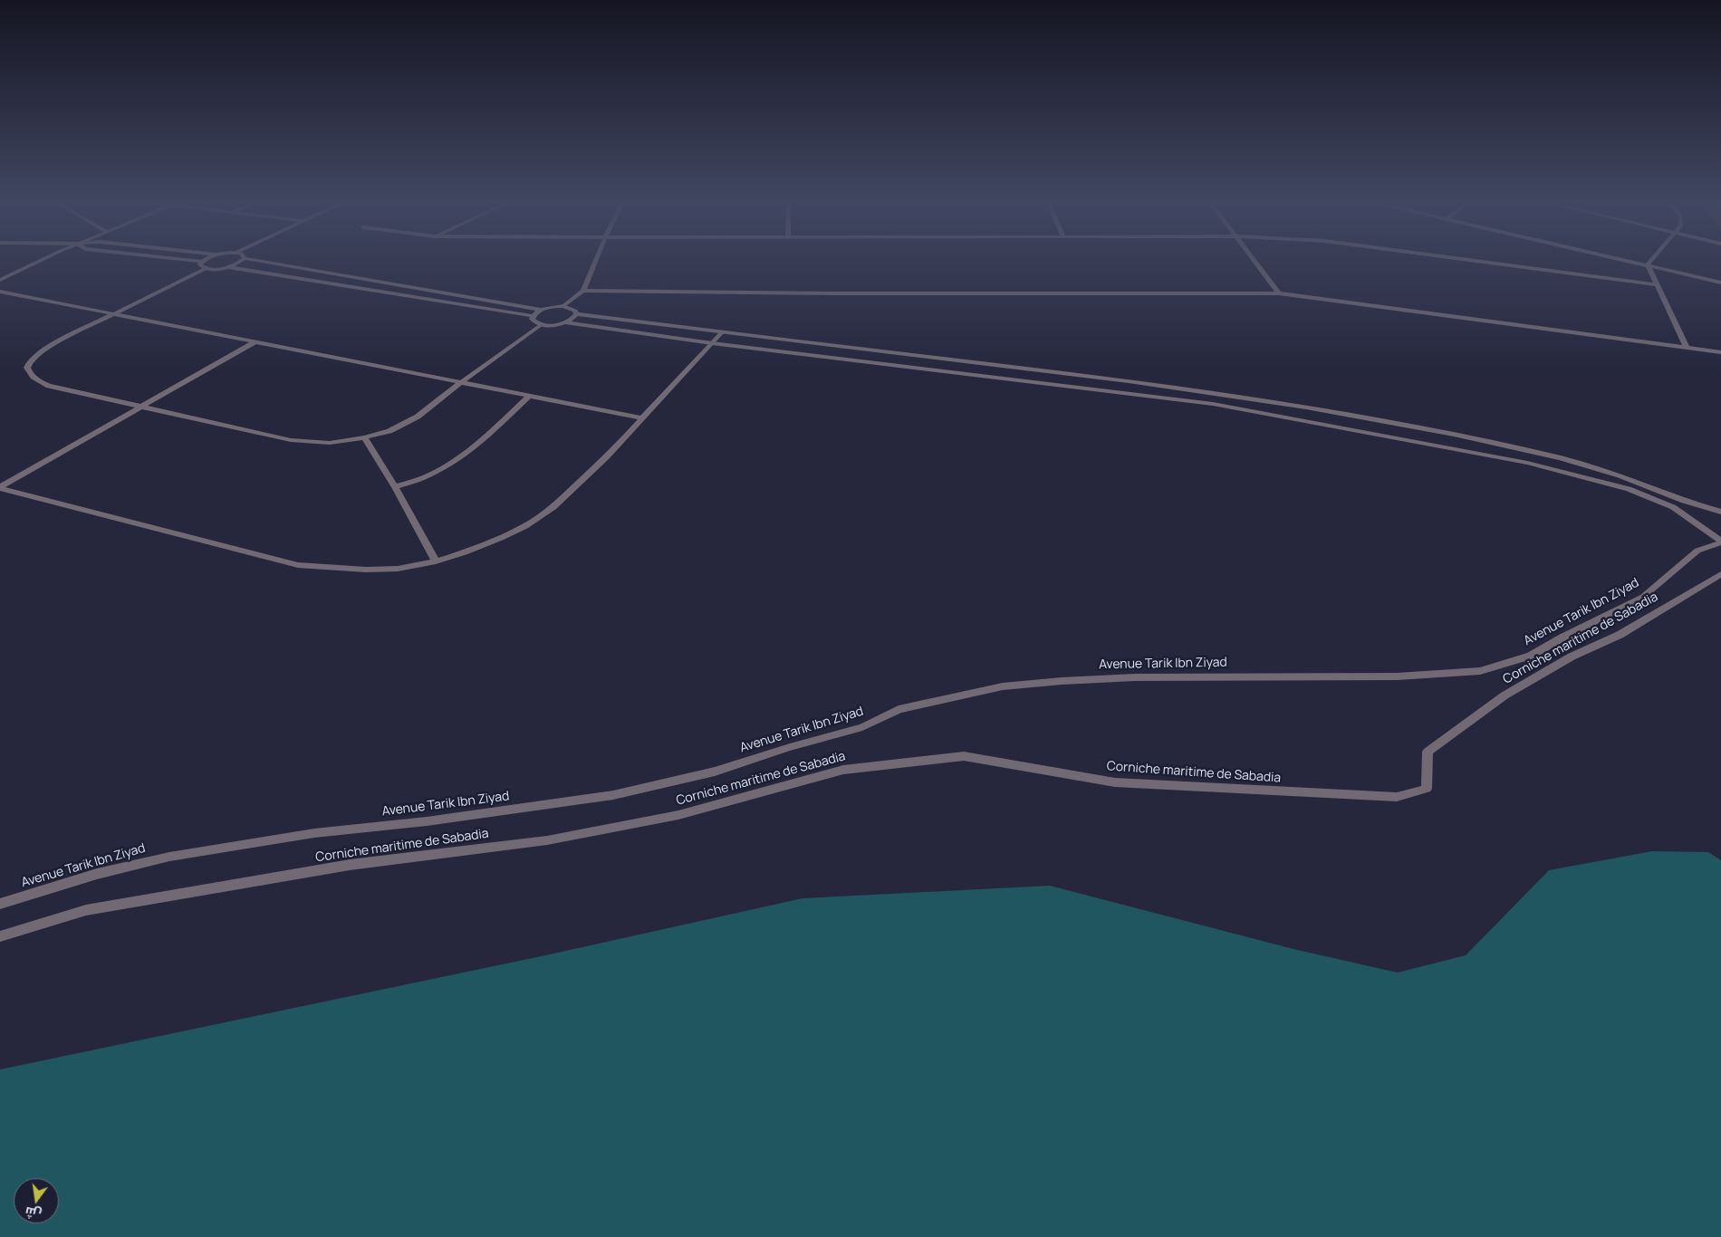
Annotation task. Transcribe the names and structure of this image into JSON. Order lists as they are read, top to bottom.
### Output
{
  "streets": {
    "street": ["Avenue Tarik Ibn Ziyad", "Corniche maritime de Sabadia"]
  },
  "north": "bottom"
}
